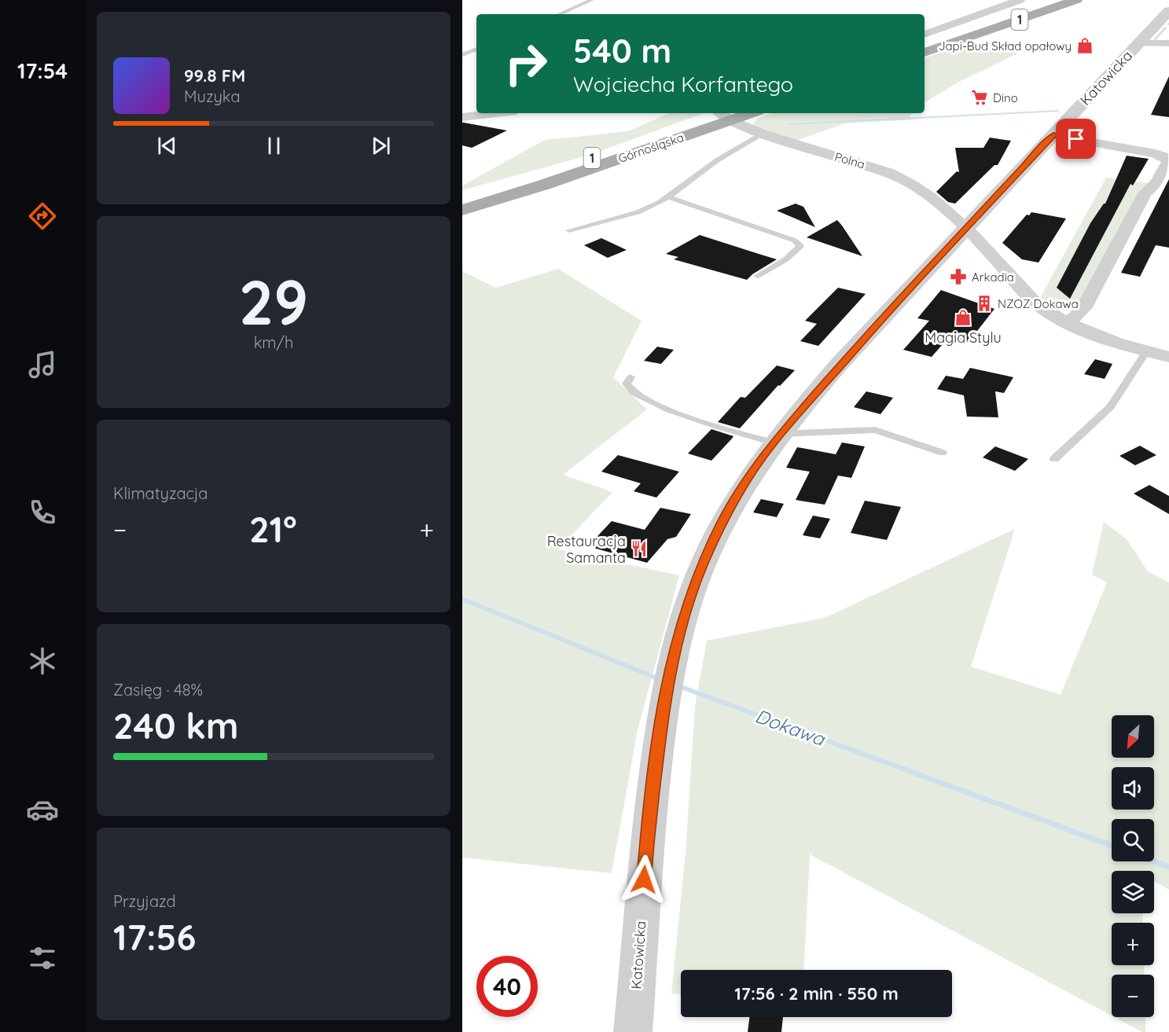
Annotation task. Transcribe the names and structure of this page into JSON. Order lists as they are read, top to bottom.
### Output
{
  "streets": {
    "main road": ["1", "Górnośląska"],
    "street": ["Katowicka", "Polna"]
  },
  "crossings": [
    ["Katowicka", "Polna"],
    ["Górnośląska", "Polna"]
  ],
  "water": ["Dokawa"],
  "places": {
    "shop": ["Japi-Bud Skład opałowy", "Magia Stylu"],
    "supermarket": ["Dino"],
    "pharmacy": ["Arkadia"],
    "building": ["NZOZ Dokawa"],
    "restaurant": ["Restauracja Samanta"]
  },
  "north": "bottom left",
  "page": {
    "tabs": "17:54",
    "turn": ["540 m", "Wojciecha Korfantego"],
    "song": ["99.8 FM", "Muzyka"],
    "tile": [
      ["29", "km/h"],
      "Klimatyzacja",
      ["Zasięg · 48%", "240 km"],
      ["Przyjazd", "17:56"]
    ],
    "heat": ["−", "21°", "+"],
    "map_buttons": ["+", "−"],
    "limit": "40",
    "trip": "17:56 · 2 min · 550 m"
  }
}
